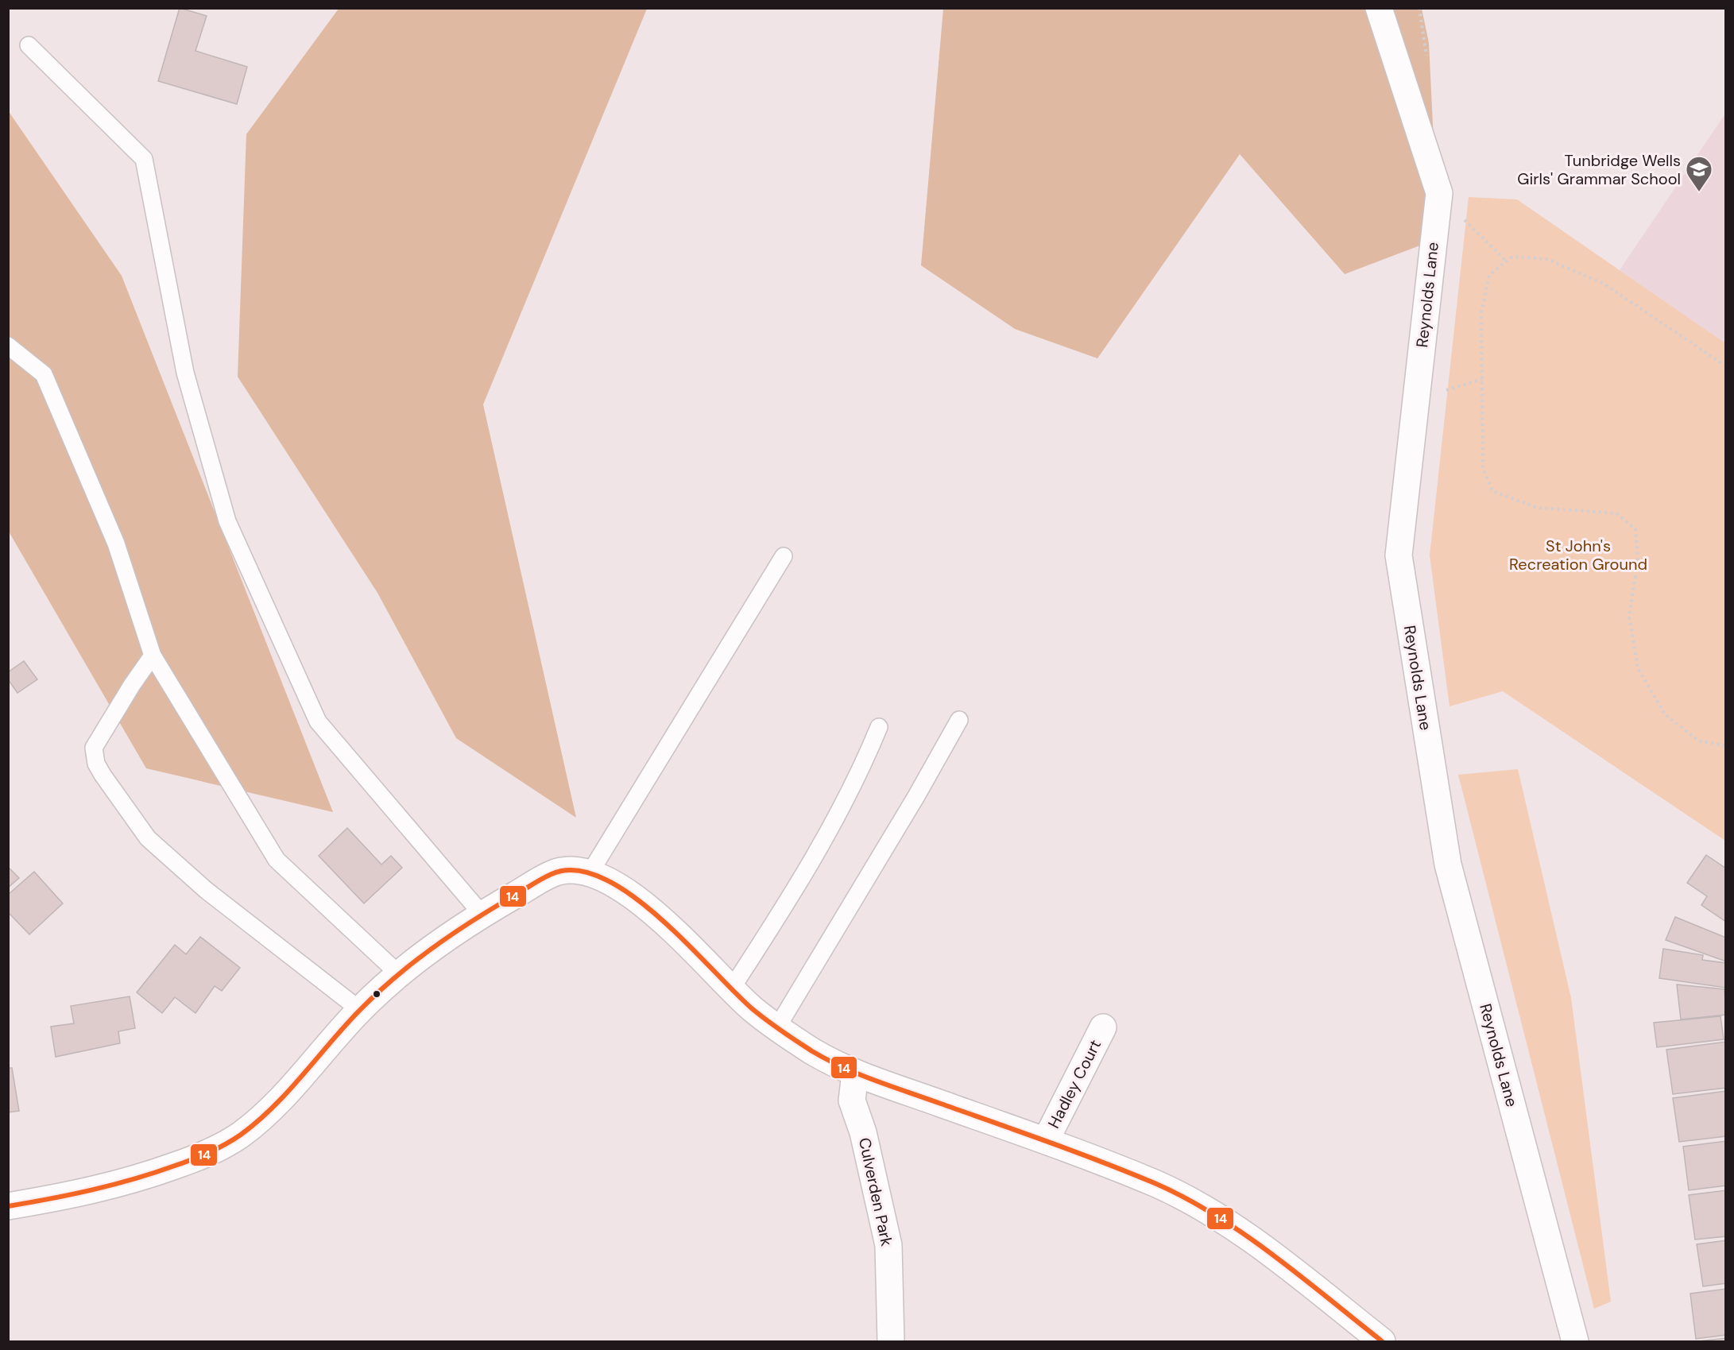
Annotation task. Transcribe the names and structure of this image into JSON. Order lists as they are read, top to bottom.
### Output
{
  "streets": {
    "street": ["Reynolds Lane", "Hadley Court", "Culverden Park"]
  },
  "parks": ["St John's Recreation Ground"],
  "places": {
    "school or university": ["Tunbridge Wells Girls' Grammar School"]
  },
  "lines": ["transit line 14"]
}
